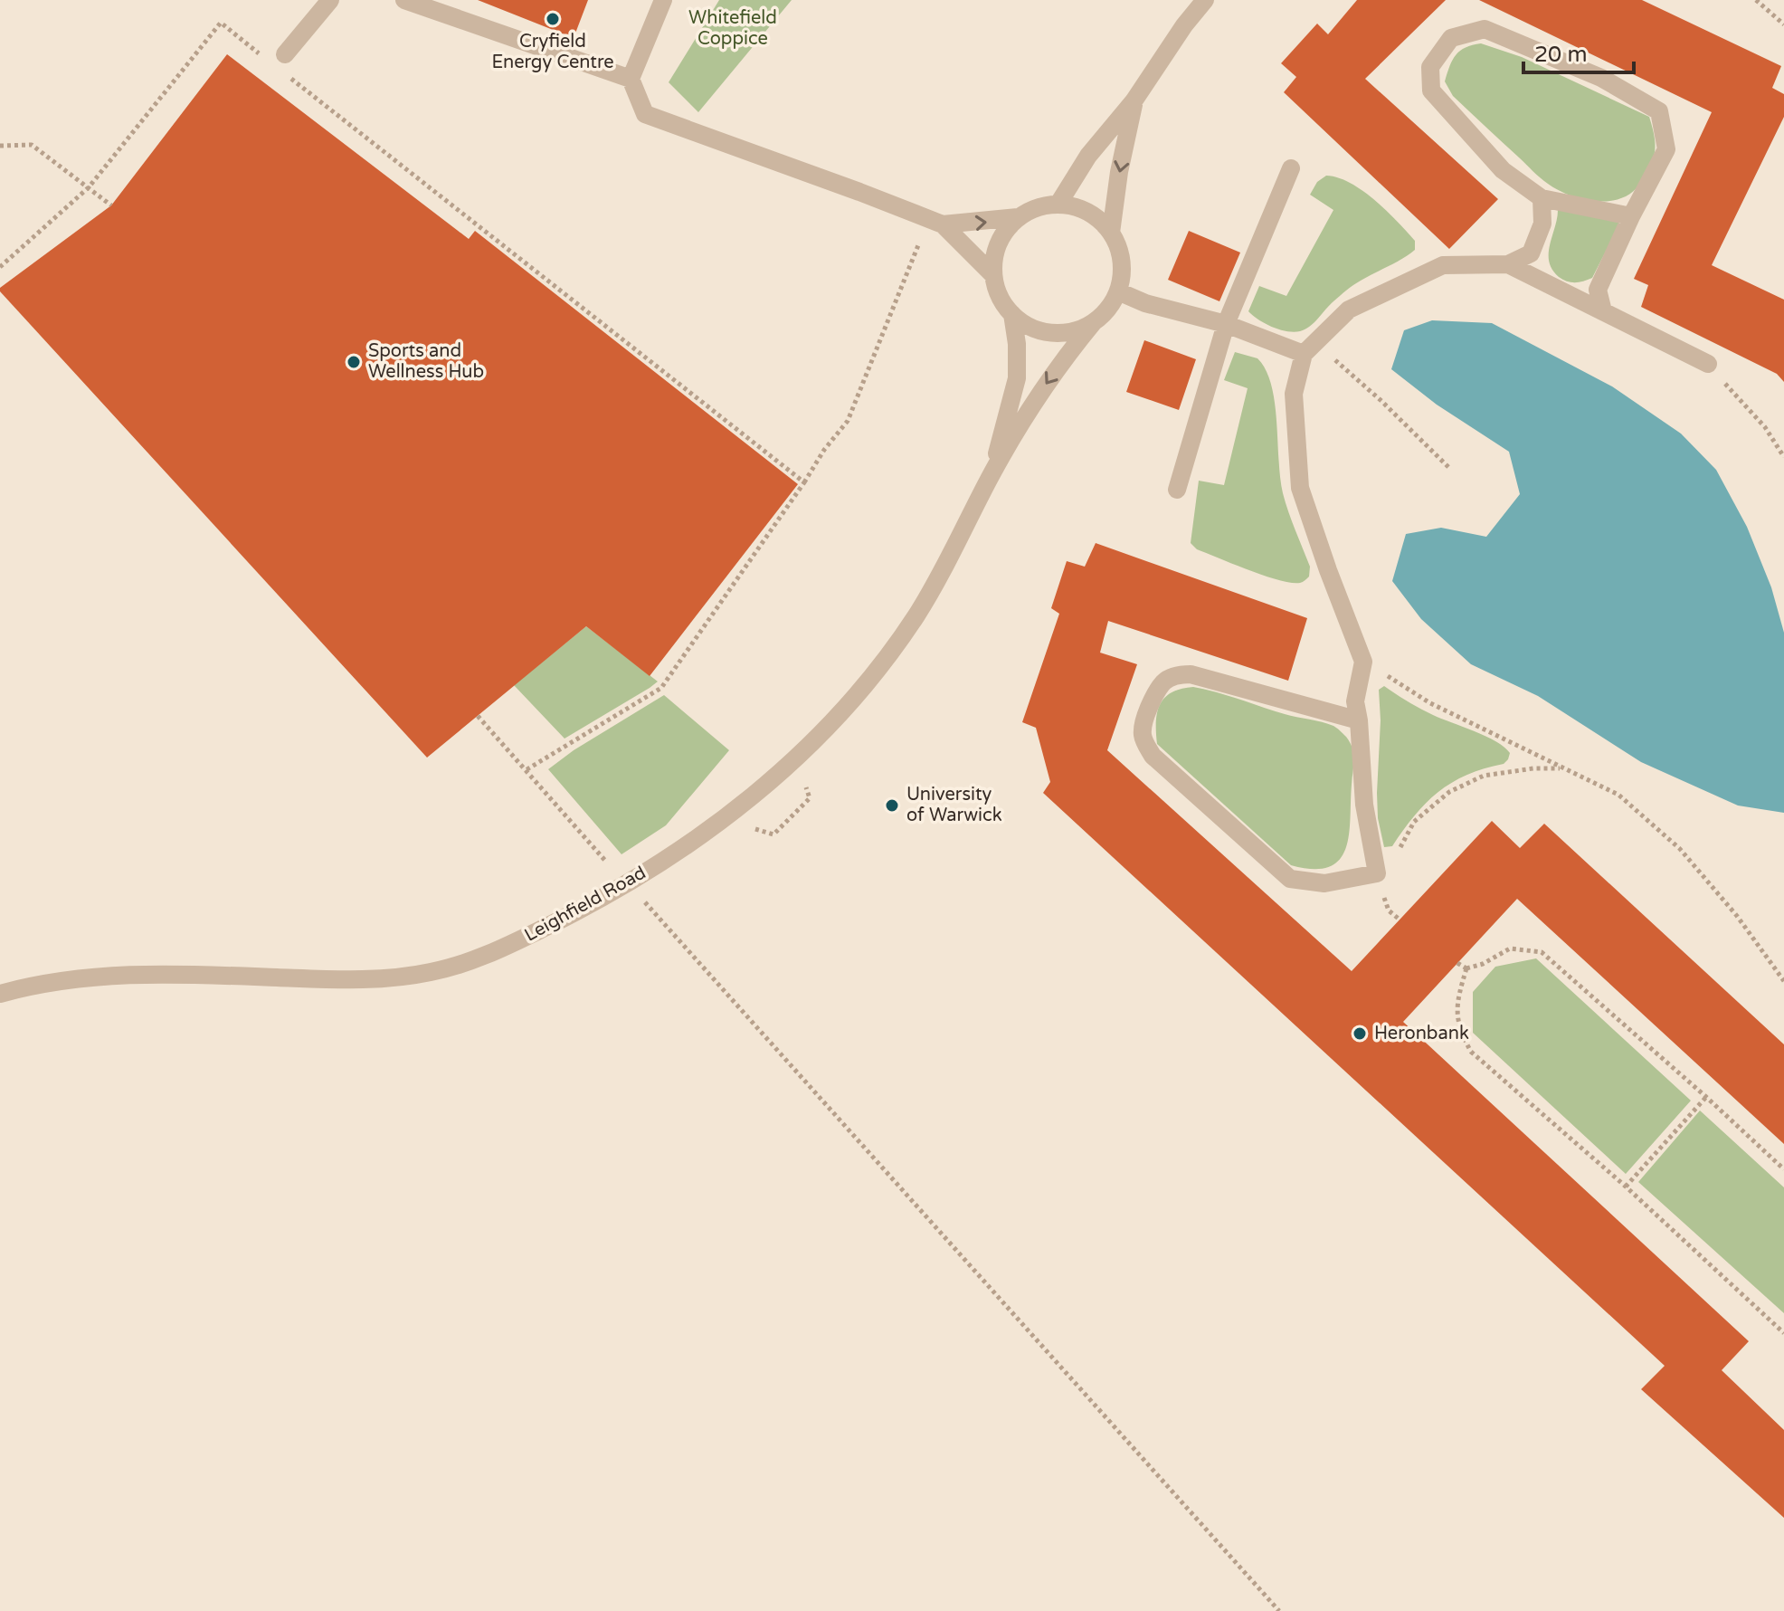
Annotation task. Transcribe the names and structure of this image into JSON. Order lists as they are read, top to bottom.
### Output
{
  "streets": {
    "lane": ["Leighfield Road"]
  },
  "parks": ["Whitefield Coppice"],
  "places": [
    "Cryfield Energy Centre",
    "Sports and Wellness Hub",
    "University of Warwick",
    "Heronbank"
  ],
  "scale_bar": "20 m"
}
